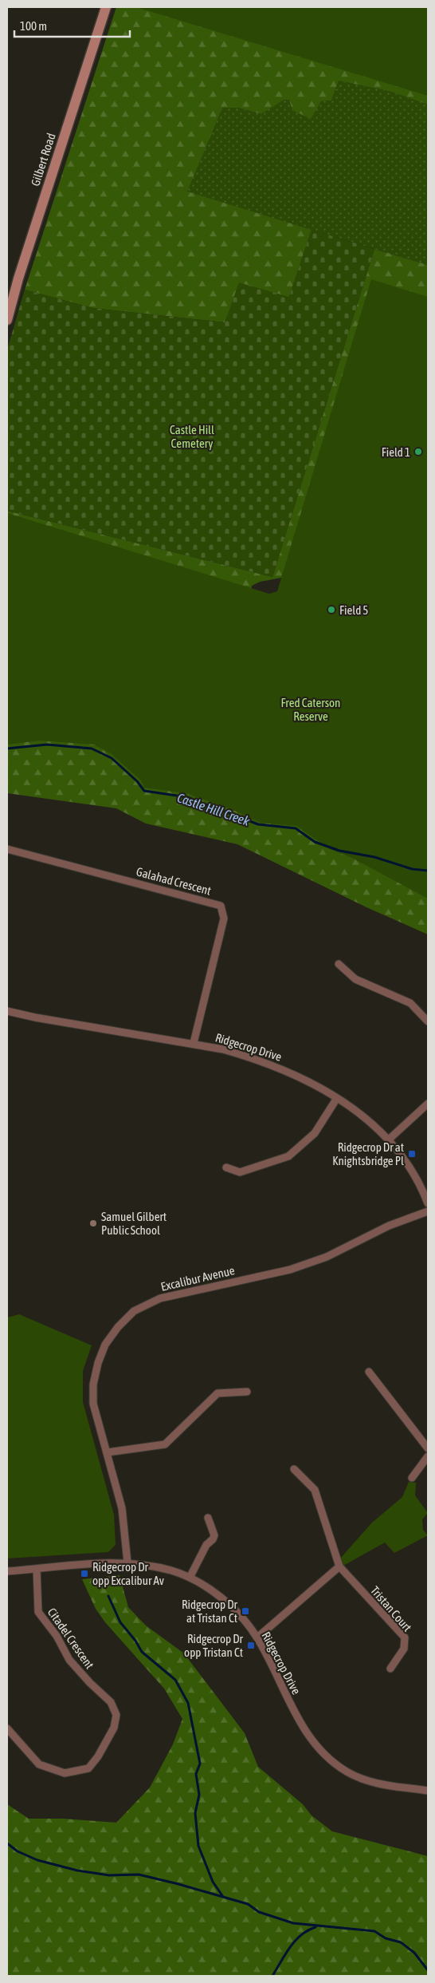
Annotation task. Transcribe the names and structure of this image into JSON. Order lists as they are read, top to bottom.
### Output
{
  "streets": {
    "main road": ["Gilbert Road"],
    "street": [
      "Galahad Crescent",
      "Ridgecrop Drive",
      "Excalibur Avenue",
      "Tristan Court",
      "Citadel Crescent"
    ]
  },
  "crossings": [
    ["Galahad Crescent", "Ridgecrop Drive"],
    ["Ridgecrop Drive", "Excalibur Avenue"],
    ["Ridgecrop Drive", "Citadel Crescent"]
  ],
  "water": ["Castle Hill Creek"],
  "parks": ["Castle Hill Cemetery", "Fred Caterson Reserve"],
  "places": {
    "other": ["Field 1", "Field 5", "Samuel Gilbert Public School"],
    "transit": [
      "Ridgecrop Dr at Knightsbridge Pl",
      "Ridgecrop Dr opp Excalibur Av",
      "Ridgecrop Dr at Tristan Ct",
      "Ridgecrop Dr opp Tristan Ct"
    ]
  },
  "scale_bar": "100 m"
}
